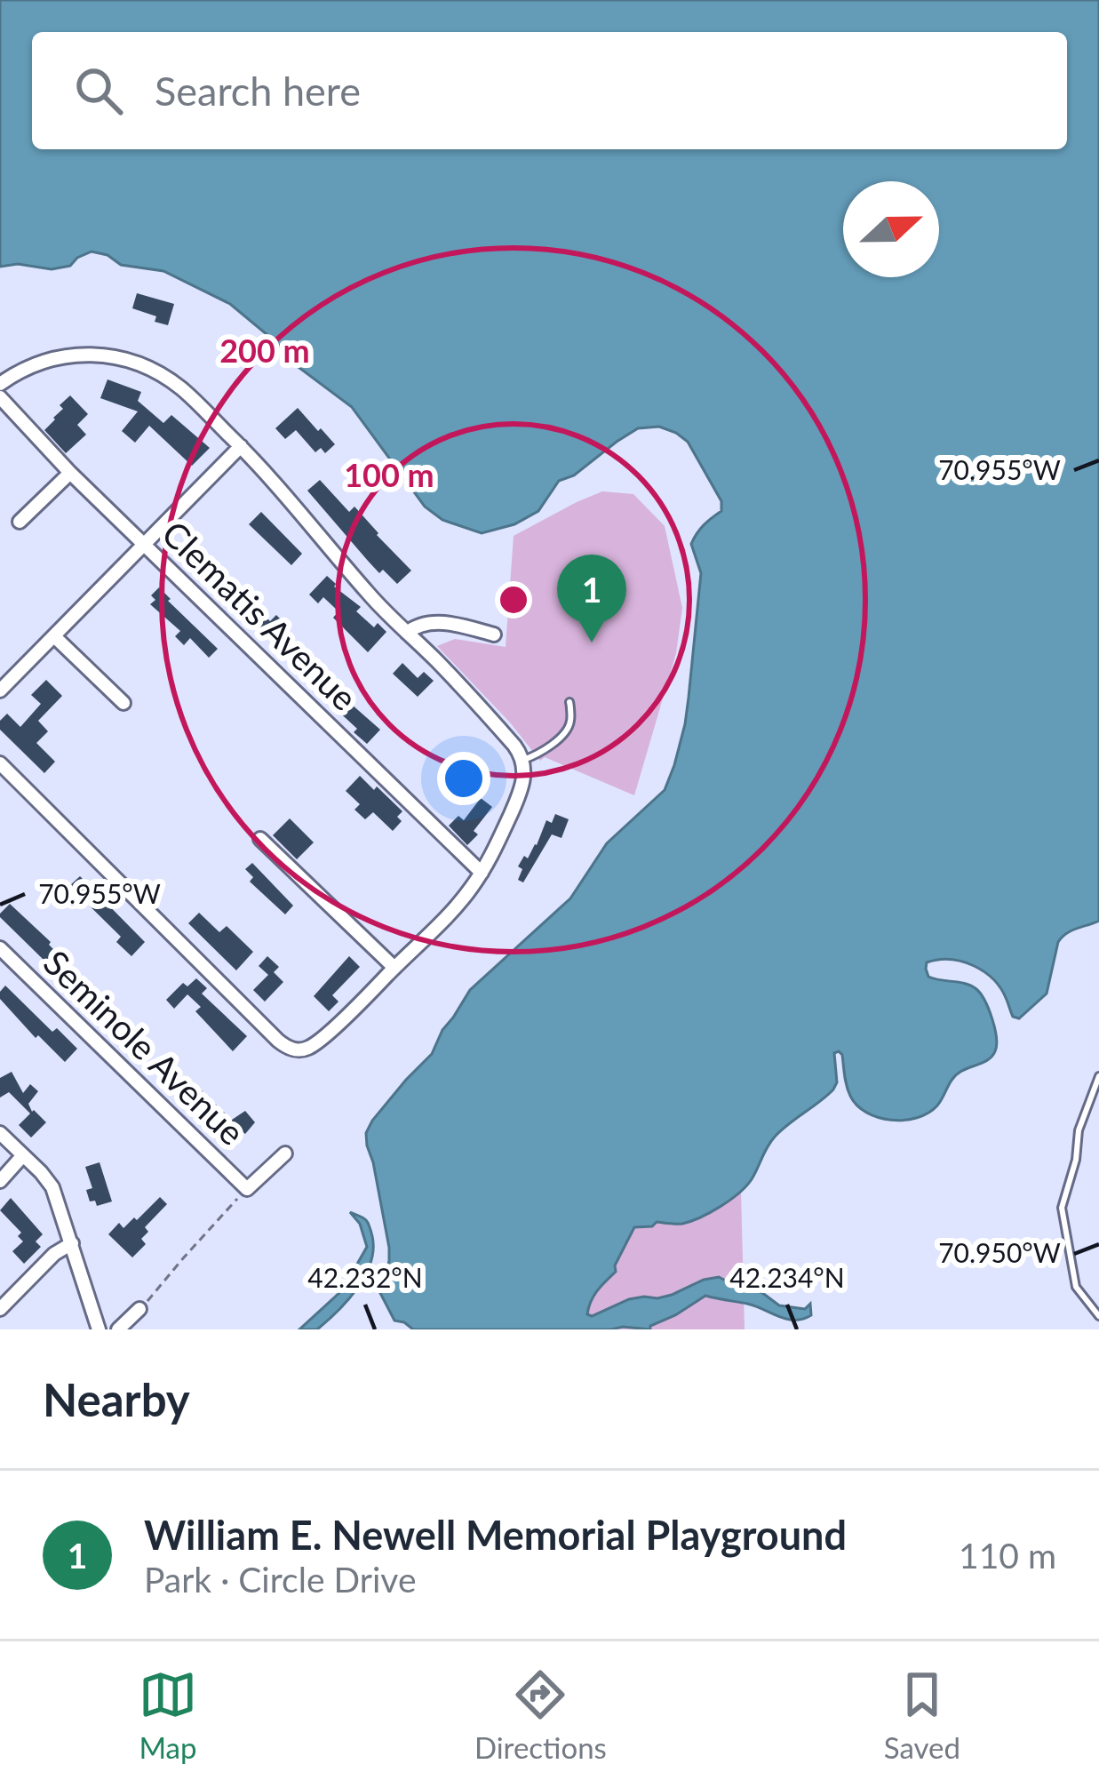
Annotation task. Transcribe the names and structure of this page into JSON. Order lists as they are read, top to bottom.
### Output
{
  "streets": {
    "street": ["Clematis Avenue", "Seminole Avenue"]
  },
  "north": "right",
  "page": {
    "search": "Search here",
    "pins": "1",
    "heading": "Nearby",
    "list": [
      {
        "mark": "1",
        "name": "William E. Newell Memorial Playground",
        "note": "Park · Circle Drive",
        "value": "110 m"
      }
    ],
    "nav": ["Map", "Directions", "Saved"]
  },
  "coordinates": [
    "70.955°W",
    "70.950°W",
    "42.232°N",
    "42.234°N"
  ],
  "rings": ["200 m", "100 m"]
}
